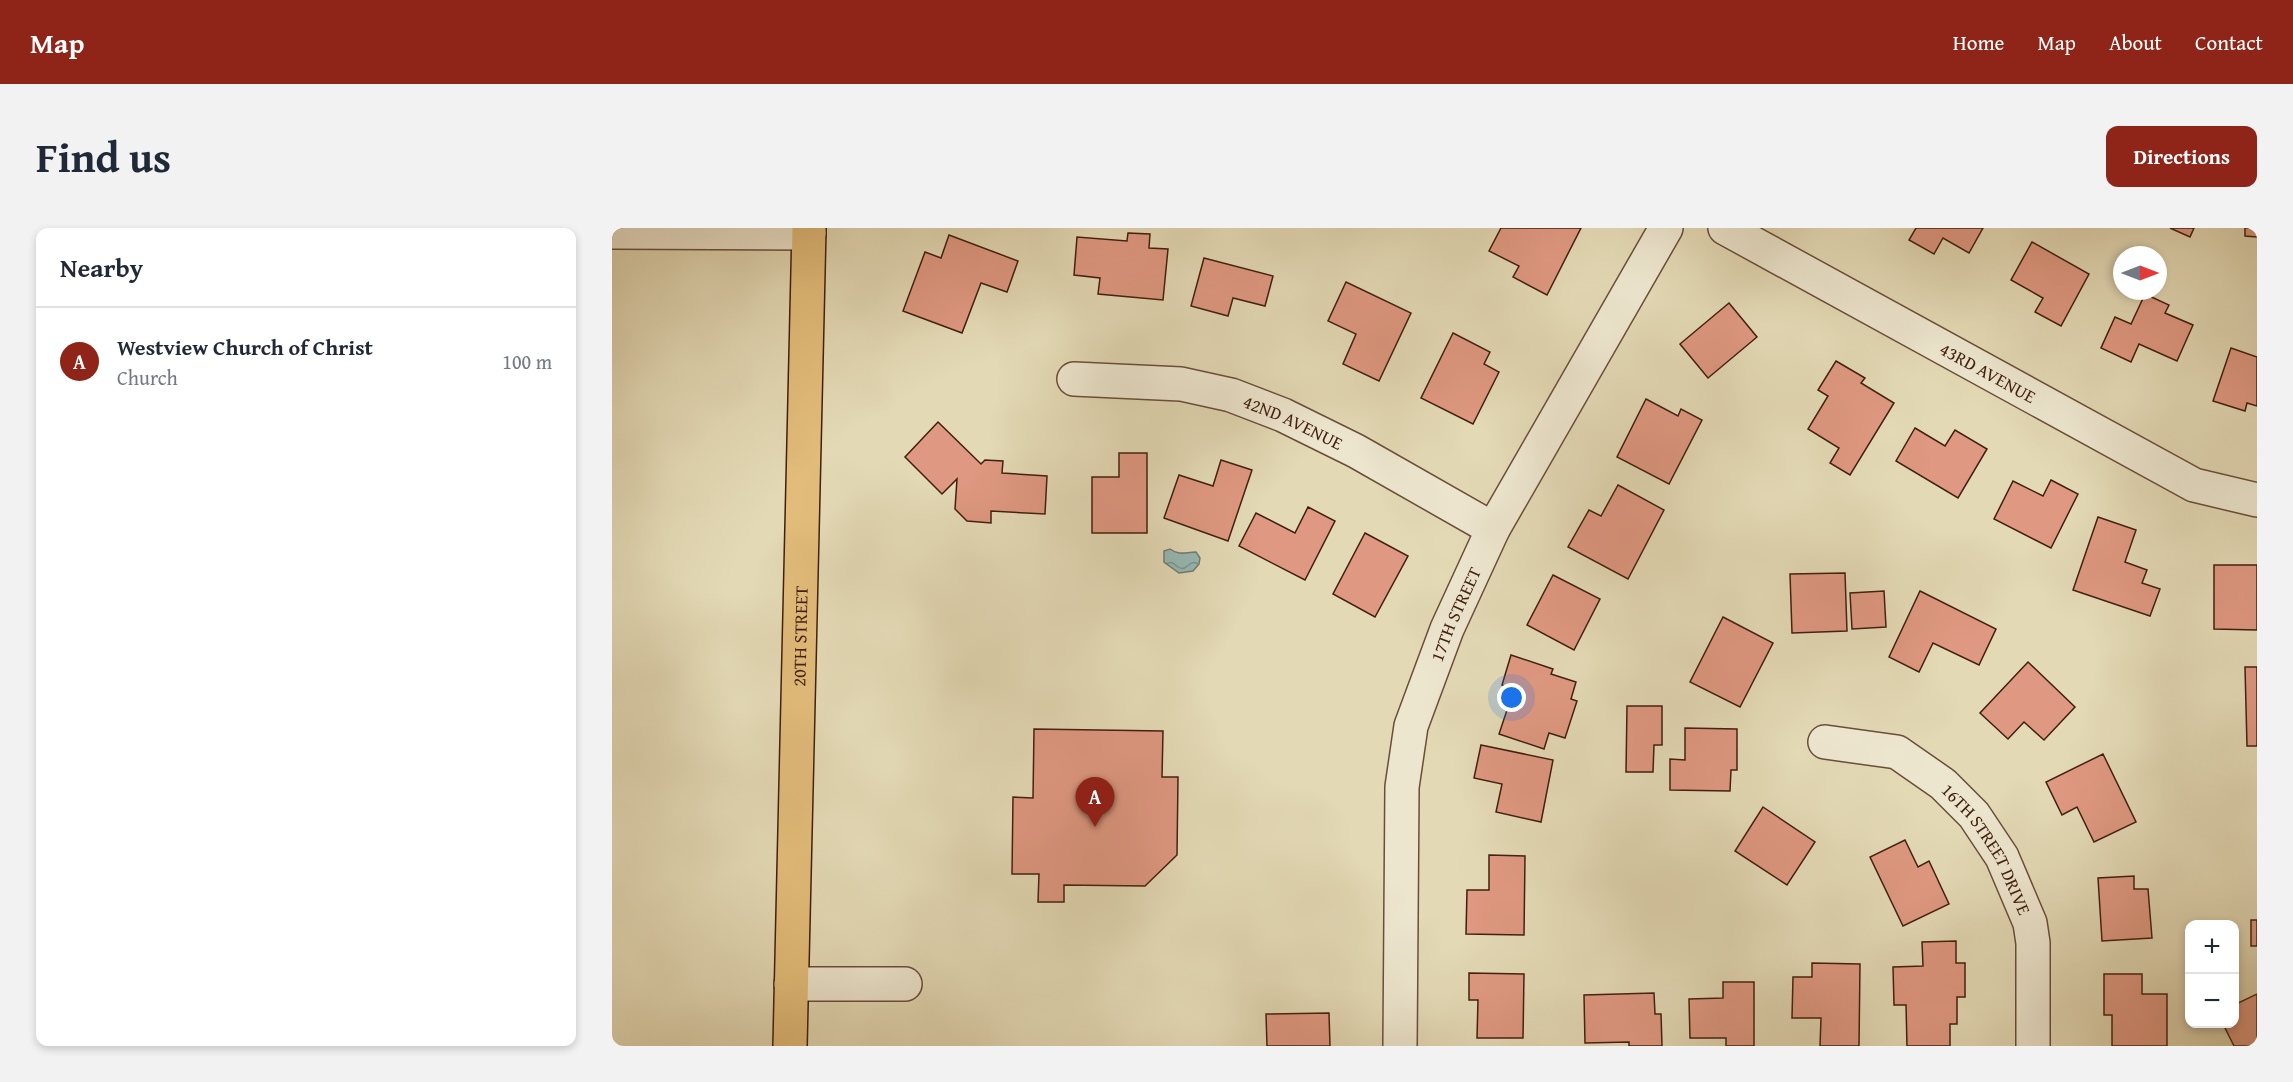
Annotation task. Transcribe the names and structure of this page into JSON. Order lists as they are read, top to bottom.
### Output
{
  "streets": {
    "main road": ["20TH STREET"],
    "street": [
      "43RD AVENUE",
      "42ND AVENUE",
      "17TH STREET",
      "16TH STREET DRIVE"
    ]
  },
  "crossings": [
    ["42ND AVENUE", "17TH STREET"]
  ],
  "north": "right",
  "page": {
    "header": "Map",
    "nav": [
      "Home",
      "Map",
      "About",
      "Contact"
    ],
    "title": "Find us",
    "buttons": "Directions",
    "heading": "Nearby",
    "list": [
      {
        "mark": "A",
        "name": "Westview Church of Christ",
        "note": "Church",
        "value": "100 m"
      }
    ],
    "pins": "A",
    "map_buttons": ["+", "−"]
  }
}
